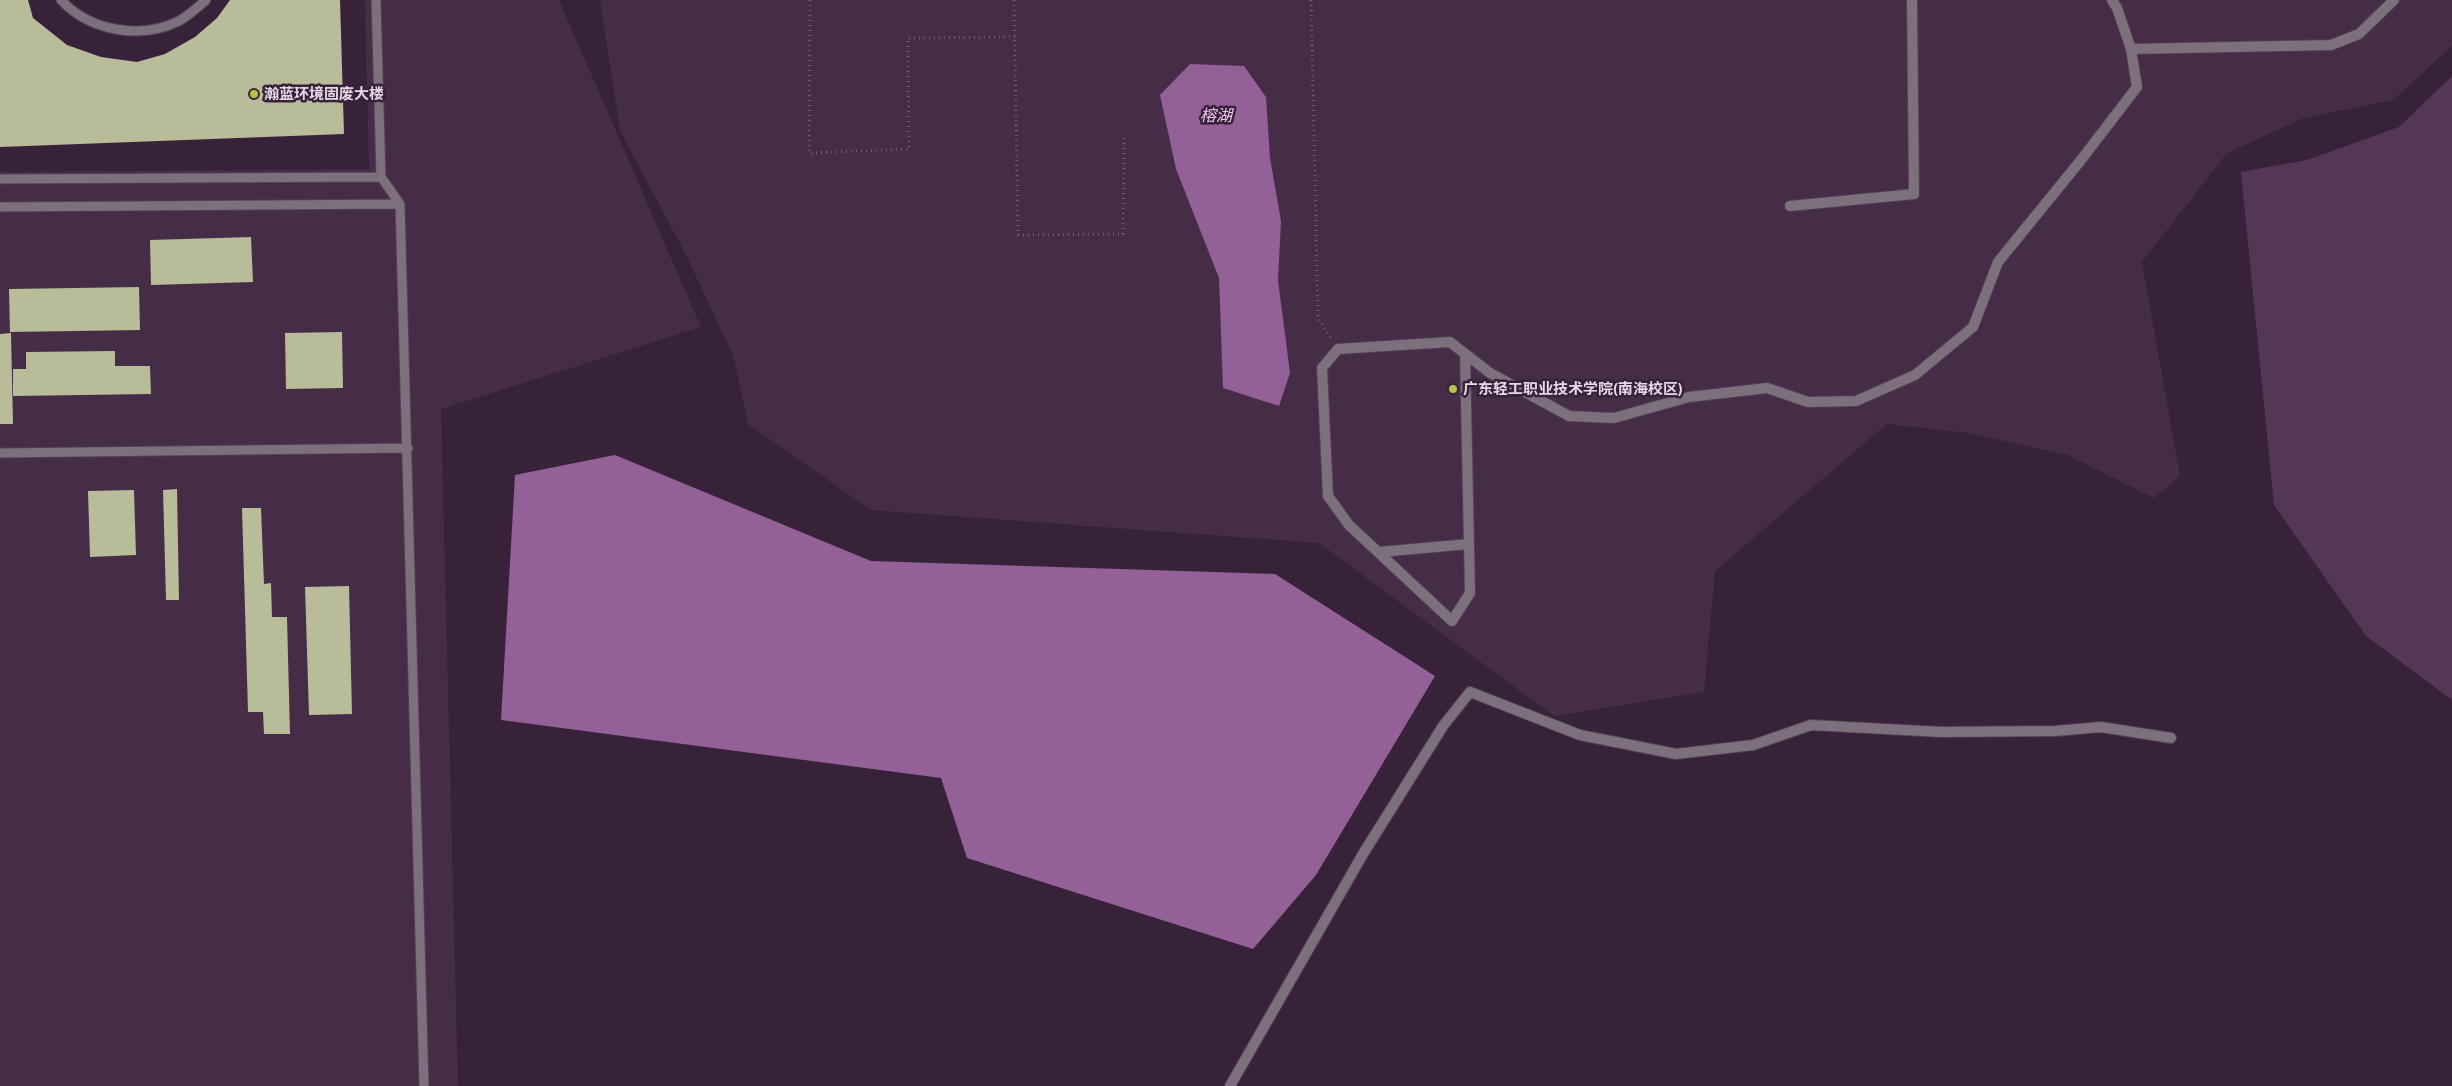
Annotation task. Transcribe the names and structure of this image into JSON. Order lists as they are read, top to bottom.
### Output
{
  "water": ["榕湖"],
  "places": ["瀚蓝环境固废大楼", "广东轻工职业技术学院(南海校区)"]
}
